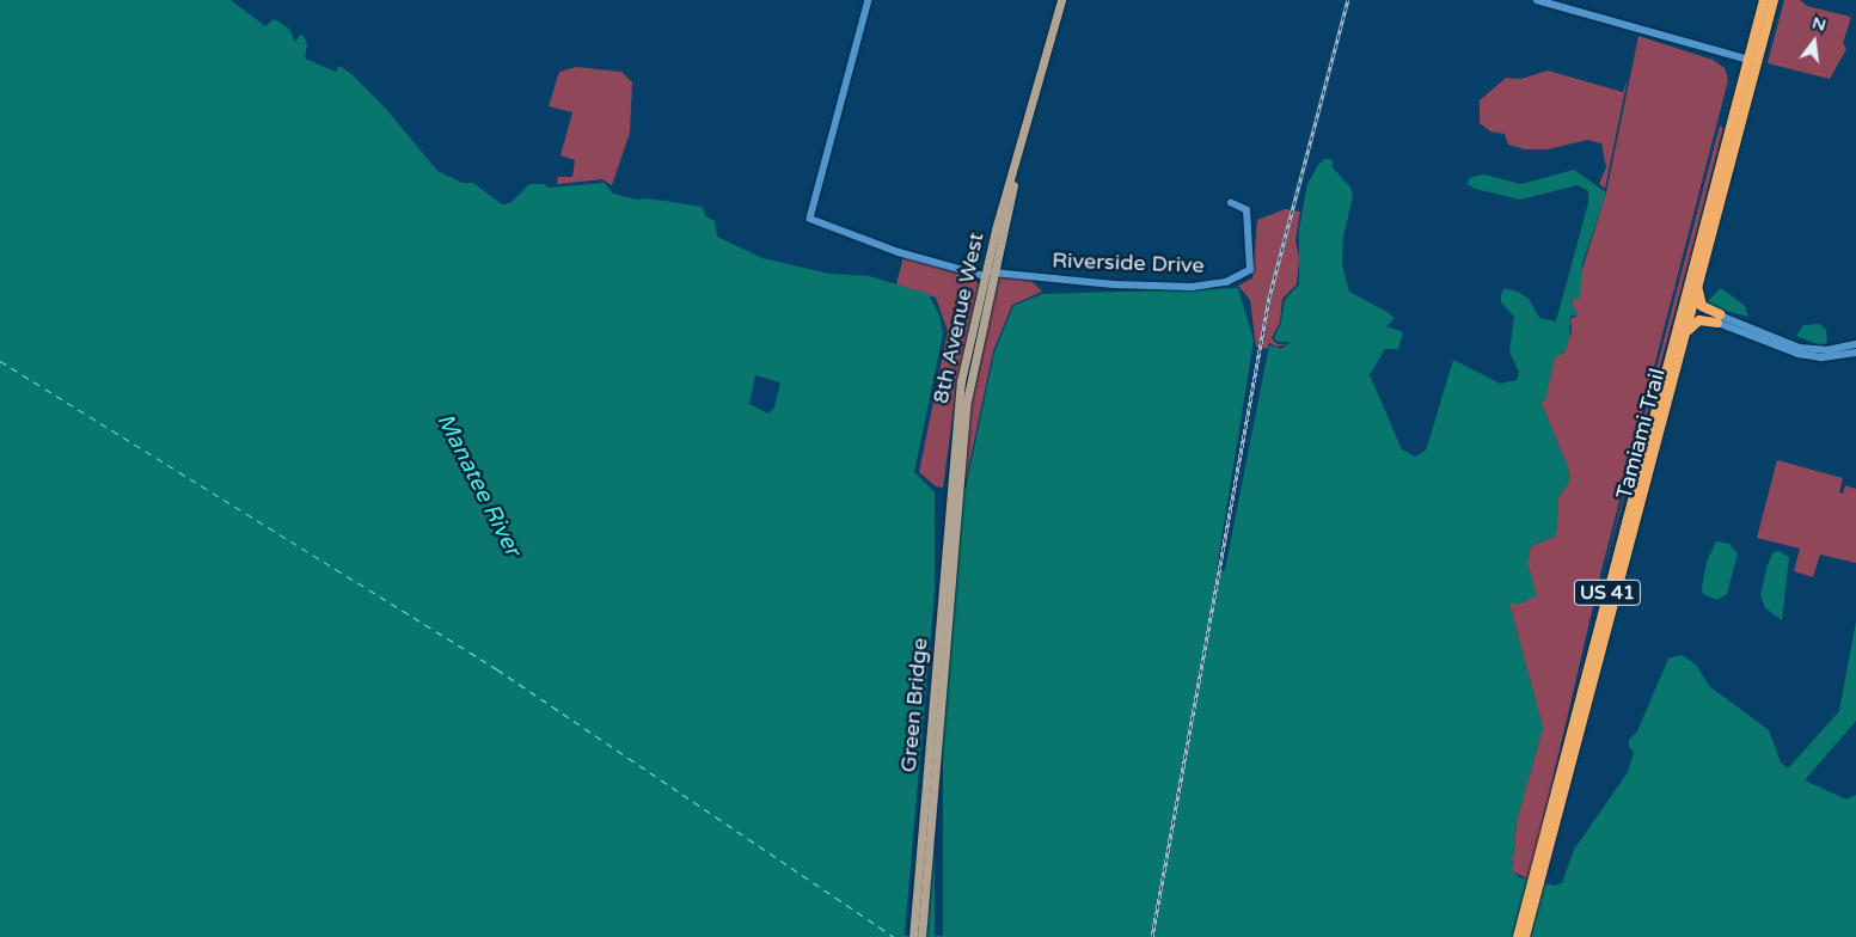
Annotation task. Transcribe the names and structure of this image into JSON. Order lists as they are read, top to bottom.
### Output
{
  "streets": {
    "highway": ["Tamiami Trail", "US 41"],
    "main road": ["8th Avenue West", "Green Bridge"],
    "street": ["Riverside Drive"]
  },
  "crossings": [
    ["Riverside Drive", "8th Avenue West"],
    ["8th Avenue West", "Green Bridge"],
    ["Tamiami Trail", "US 41"]
  ],
  "water": ["Manatee River"],
  "north": "top"
}
